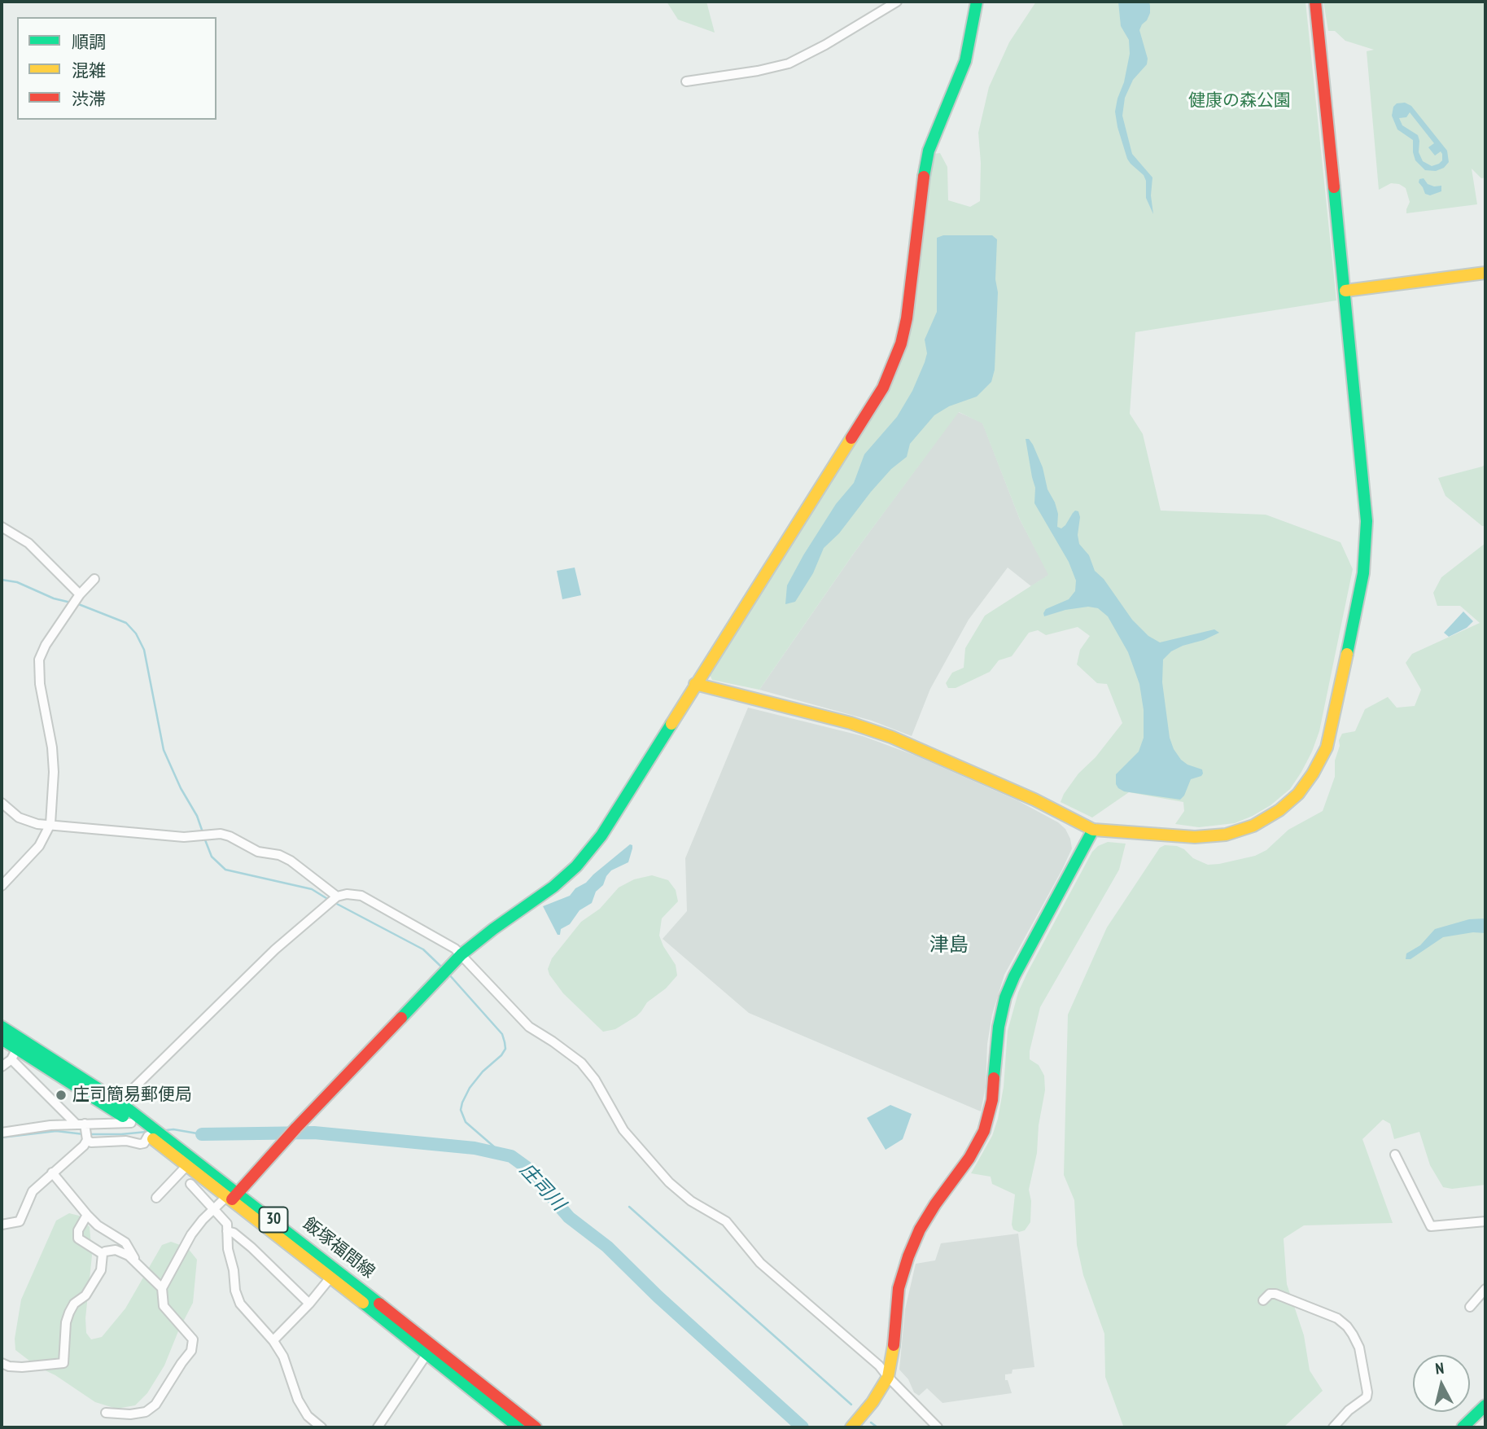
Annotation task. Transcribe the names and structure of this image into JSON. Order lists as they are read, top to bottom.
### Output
{
  "streets": {
    "street": ["30", "飯塚福間線"]
  },
  "districts": ["津島"],
  "water": ["庄司川"],
  "parks": ["健康の森公園"],
  "places": ["庄司簡易郵便局"],
  "legend": ["順調", "混雑", "渋滞"],
  "north": "top"
}
